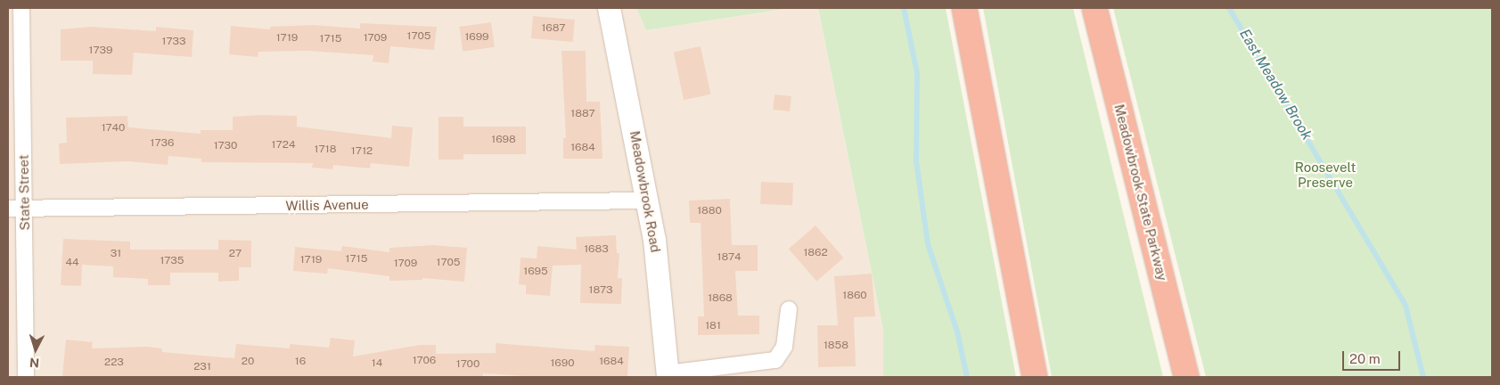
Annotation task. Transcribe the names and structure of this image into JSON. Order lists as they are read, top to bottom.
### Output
{
  "streets": {
    "highway": ["Meadowbrook State Parkway"],
    "street": ["Meadowbrook Road", "State Street", "Willis Avenue"]
  },
  "crossings": [
    ["Meadowbrook Road", "Willis Avenue"],
    ["State Street", "Willis Avenue"]
  ],
  "water": ["East Meadow Brook"],
  "parks": ["Roosevelt Preserve"],
  "house_numbers": [
    "1687",
    "1705",
    "1699",
    "1719",
    "1709",
    "1715",
    "1733",
    "1739",
    "1887",
    "1740",
    "1698",
    "1736",
    "1724",
    "1730",
    "1684",
    "1718",
    "1712",
    "1880",
    "1683",
    "1862",
    "31",
    "27",
    "1874",
    "1715",
    "1719",
    "1735",
    "44",
    "1705",
    "1709",
    "1695",
    "1873",
    "1860",
    "1868",
    "181",
    "1858",
    "1706",
    "20",
    "16",
    "1684",
    "223",
    "14",
    "1690",
    "1700",
    "231"
  ],
  "scale_bar": "20 m",
  "north": "bottom"
}
